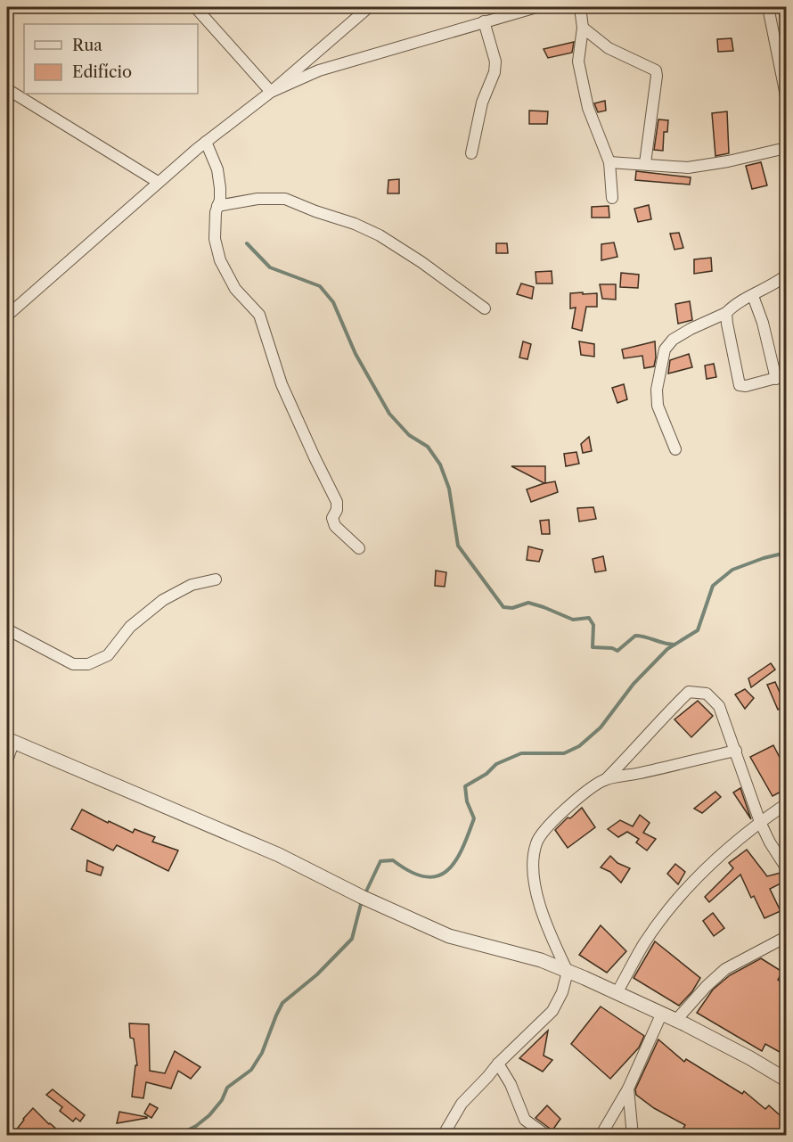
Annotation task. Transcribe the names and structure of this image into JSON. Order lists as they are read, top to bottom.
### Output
{
  "legend": ["Rua", "Edifício"]
}
